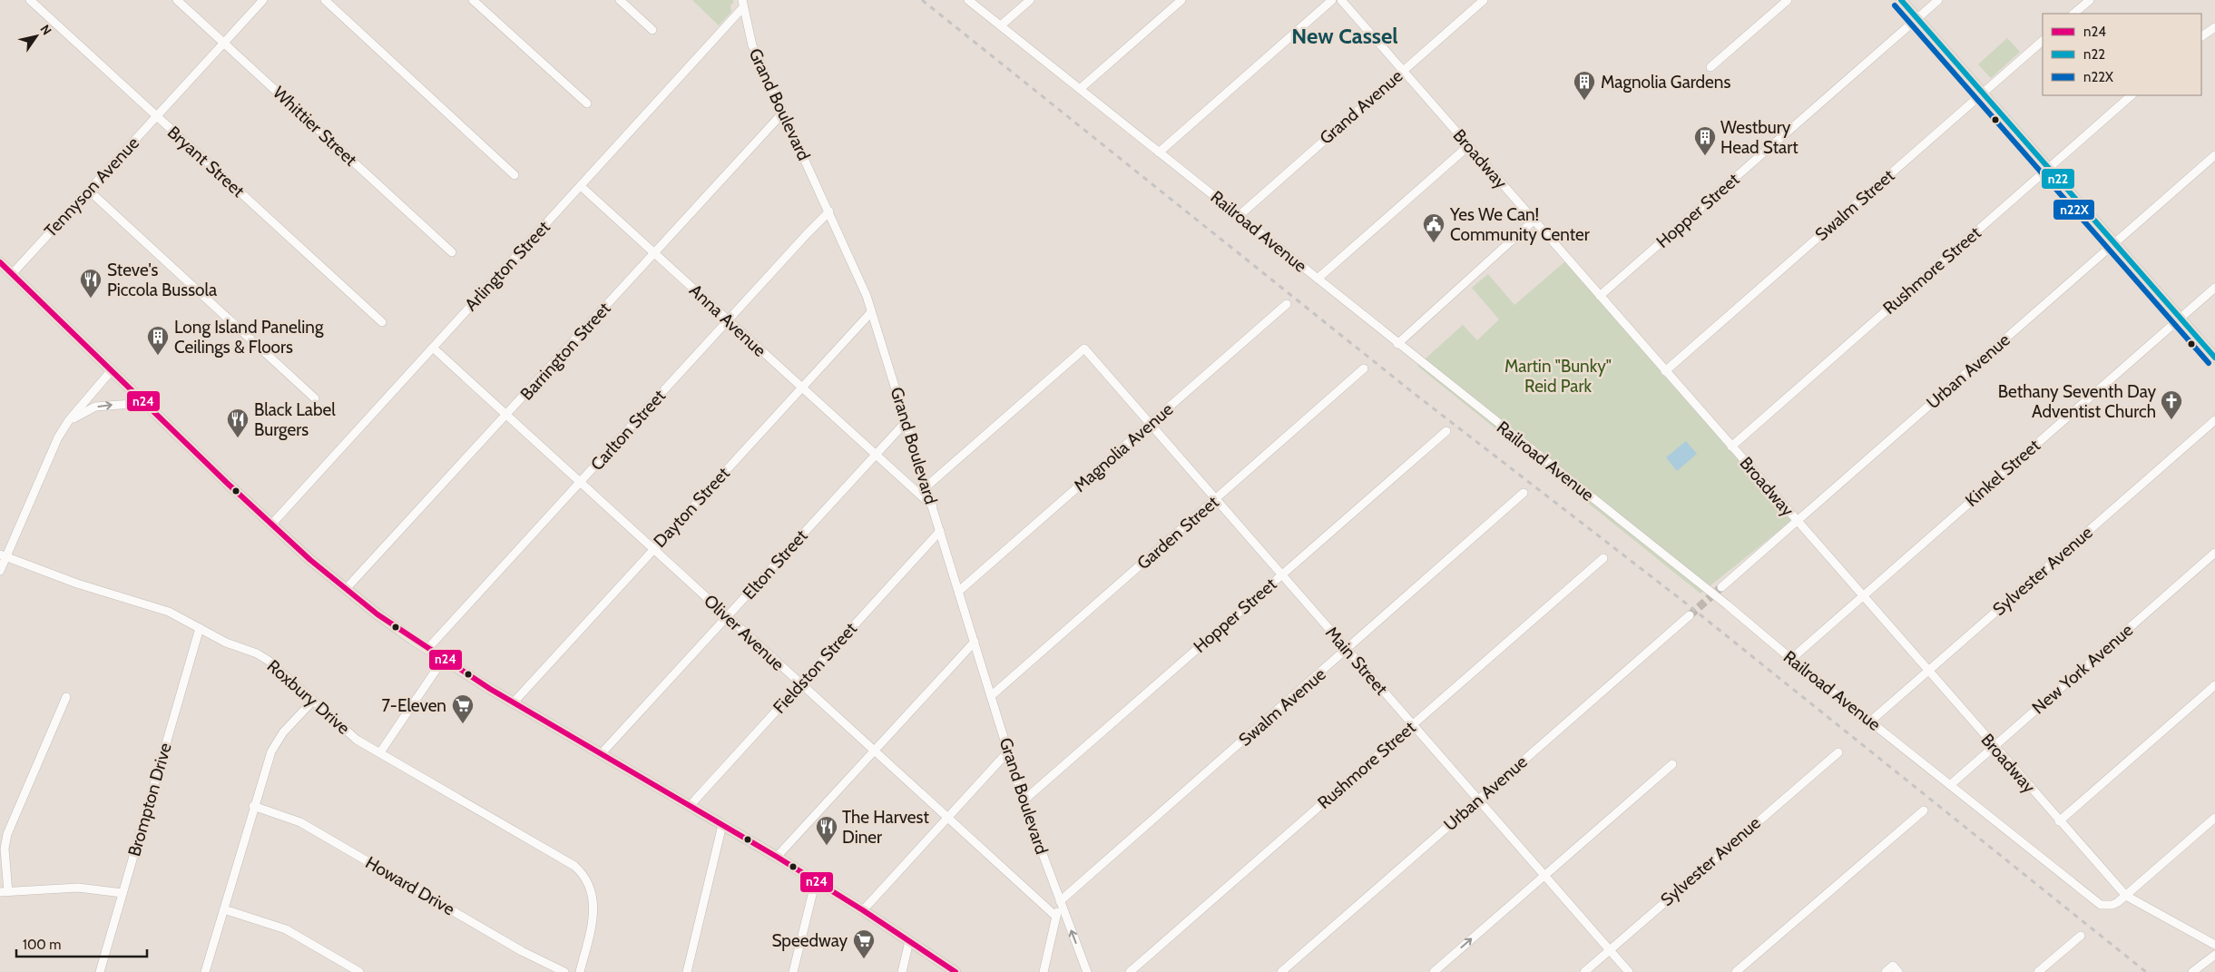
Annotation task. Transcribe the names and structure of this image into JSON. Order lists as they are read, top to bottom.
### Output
{
  "streets": {
    "street": [
      "Grand Boulevard",
      "Grand Avenue",
      "Whittier Street",
      "Broadway",
      "Bryant Street",
      "Tennyson Avenue",
      "Swalm Street",
      "Hopper Street",
      "Railroad Avenue",
      "Arlington Street",
      "Rushmore Street",
      "Anna Avenue",
      "Barrington Street",
      "Urban Avenue",
      "Carlton Street",
      "Magnolia Avenue",
      "Kinkel Street",
      "Dayton Street",
      "Garden Street",
      "Elton Street",
      "Sylvester Avenue",
      "Oliver Avenue",
      "Main Street",
      "Fieldston Street",
      "New York Avenue",
      "Roxbury Drive",
      "Swalm Avenue",
      "Brompton Drive",
      "Howard Drive"
    ]
  },
  "crossings": [
    ["Grand Boulevard", "Hopper Street"],
    ["Grand Boulevard", "Arlington Street"],
    ["Grand Boulevard", "Anna Avenue"],
    ["Grand Boulevard", "Barrington Street"],
    ["Grand Boulevard", "Carlton Street"],
    ["Grand Boulevard", "Magnolia Avenue"],
    ["Grand Boulevard", "Dayton Street"],
    ["Grand Boulevard", "Garden Street"],
    ["Grand Boulevard", "Main Street"],
    ["Grand Boulevard", "Fieldston Street"],
    ["Grand Boulevard", "Swalm Avenue"],
    ["Grand Avenue", "Broadway"],
    ["Grand Avenue", "Railroad Avenue"],
    ["Whittier Street", "Tennyson Avenue"],
    ["Broadway", "Swalm Street"],
    ["Broadway", "Hopper Street"],
    ["Broadway", "Railroad Avenue"],
    ["Broadway", "Rushmore Street"],
    ["Broadway", "Urban Avenue"],
    ["Broadway", "Kinkel Street"],
    ["Broadway", "Sylvester Avenue"],
    ["Broadway", "New York Avenue"],
    ["Bryant Street", "Tennyson Avenue"],
    ["Hopper Street", "Main Street"],
    ["Railroad Avenue", "Kinkel Street"],
    ["Railroad Avenue", "Sylvester Avenue"],
    ["Railroad Avenue", "New York Avenue"],
    ["Arlington Street", "Anna Avenue"],
    ["Arlington Street", "Oliver Avenue"],
    ["Rushmore Street", "Main Street"],
    ["Anna Avenue", "Barrington Street"],
    ["Anna Avenue", "Carlton Street"],
    ["Anna Avenue", "Dayton Street"],
    ["Anna Avenue", "Elton Street"],
    ["Barrington Street", "Oliver Avenue"],
    ["Urban Avenue", "Main Street"],
    ["Carlton Street", "Oliver Avenue"],
    ["Magnolia Avenue", "Main Street"],
    ["Dayton Street", "Oliver Avenue"],
    ["Garden Street", "Main Street"],
    ["Elton Street", "Oliver Avenue"],
    ["Sylvester Avenue", "Main Street"],
    ["Oliver Avenue", "Fieldston Street"],
    ["Main Street", "Swalm Avenue"],
    ["Roxbury Drive", "Brompton Drive"]
  ],
  "districts": ["New Cassel"],
  "parks": ["Martin \"Bunky\" Reid Park"],
  "places": {
    "building": ["Magnolia Gardens", "Westbury Head Start", "Long Island Paneling Ceilings & Floors"],
    "public building": ["Yes We Can! Community Center"],
    "restaurant": ["Steve's Piccola Bussola", "Black Label Burgers", "The Harvest Diner"],
    "church": ["Bethany Seventh Day Adventist Church"],
    "supermarket": ["7-Eleven", "Speedway"]
  },
  "lines": ["transit line n22", "transit line n22X", "transit line n24"],
  "legend": ["n24", "n22", "n22X"],
  "scale_bar": "100 m",
  "north": "top right"
}
